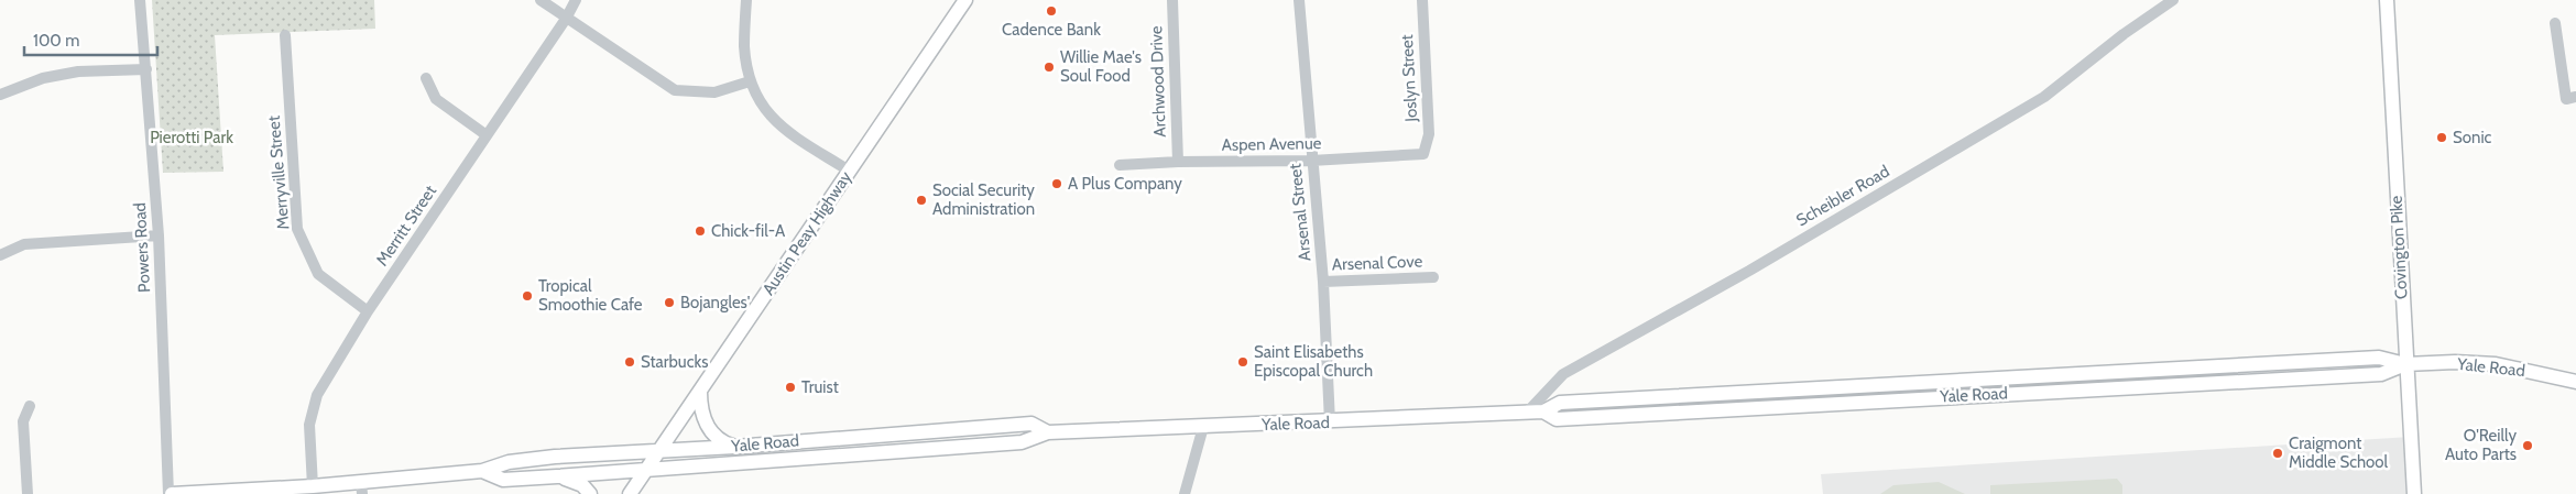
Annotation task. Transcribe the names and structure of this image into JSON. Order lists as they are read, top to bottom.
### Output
{
  "streets": {
    "main road": ["Austin Peay Highway", "Covington Pike", "Yale Road"],
    "street": [
      "Joslyn Street",
      "Archwood Drive",
      "Aspen Avenue",
      "Merryville Street",
      "Scheibler Road",
      "Arsenal Street",
      "Merritt Street",
      "Powers Road",
      "Arsenal Cove"
    ]
  },
  "crossings": [
    ["Joslyn Street", "Aspen Avenue"],
    ["Archwood Drive", "Aspen Avenue"],
    ["Aspen Avenue", "Arsenal Street"],
    ["Merryville Street", "Merritt Street"],
    ["Scheibler Road", "Yale Road"],
    ["Arsenal Street", "Arsenal Cove"],
    ["Arsenal Street", "Yale Road"],
    ["Merritt Street", "Yale Road"],
    ["Austin Peay Highway", "Yale Road"],
    ["Powers Road", "Yale Road"],
    ["Covington Pike", "Yale Road"]
  ],
  "parks": ["Pierotti Park"],
  "places": [
    "Cadence Bank",
    "Willie Mae's Soul Food",
    "Sonic",
    "A Plus Company",
    "Social Security Administration",
    "Chick-fil-A",
    "Tropical Smoothie Cafe",
    "Bojangles'",
    "Starbucks",
    "Saint Elisabeths Episcopal Church",
    "Truist",
    "O'Reilly Auto Parts",
    "Craigmont Middle School"
  ],
  "scale_bar": "100 m"
}
